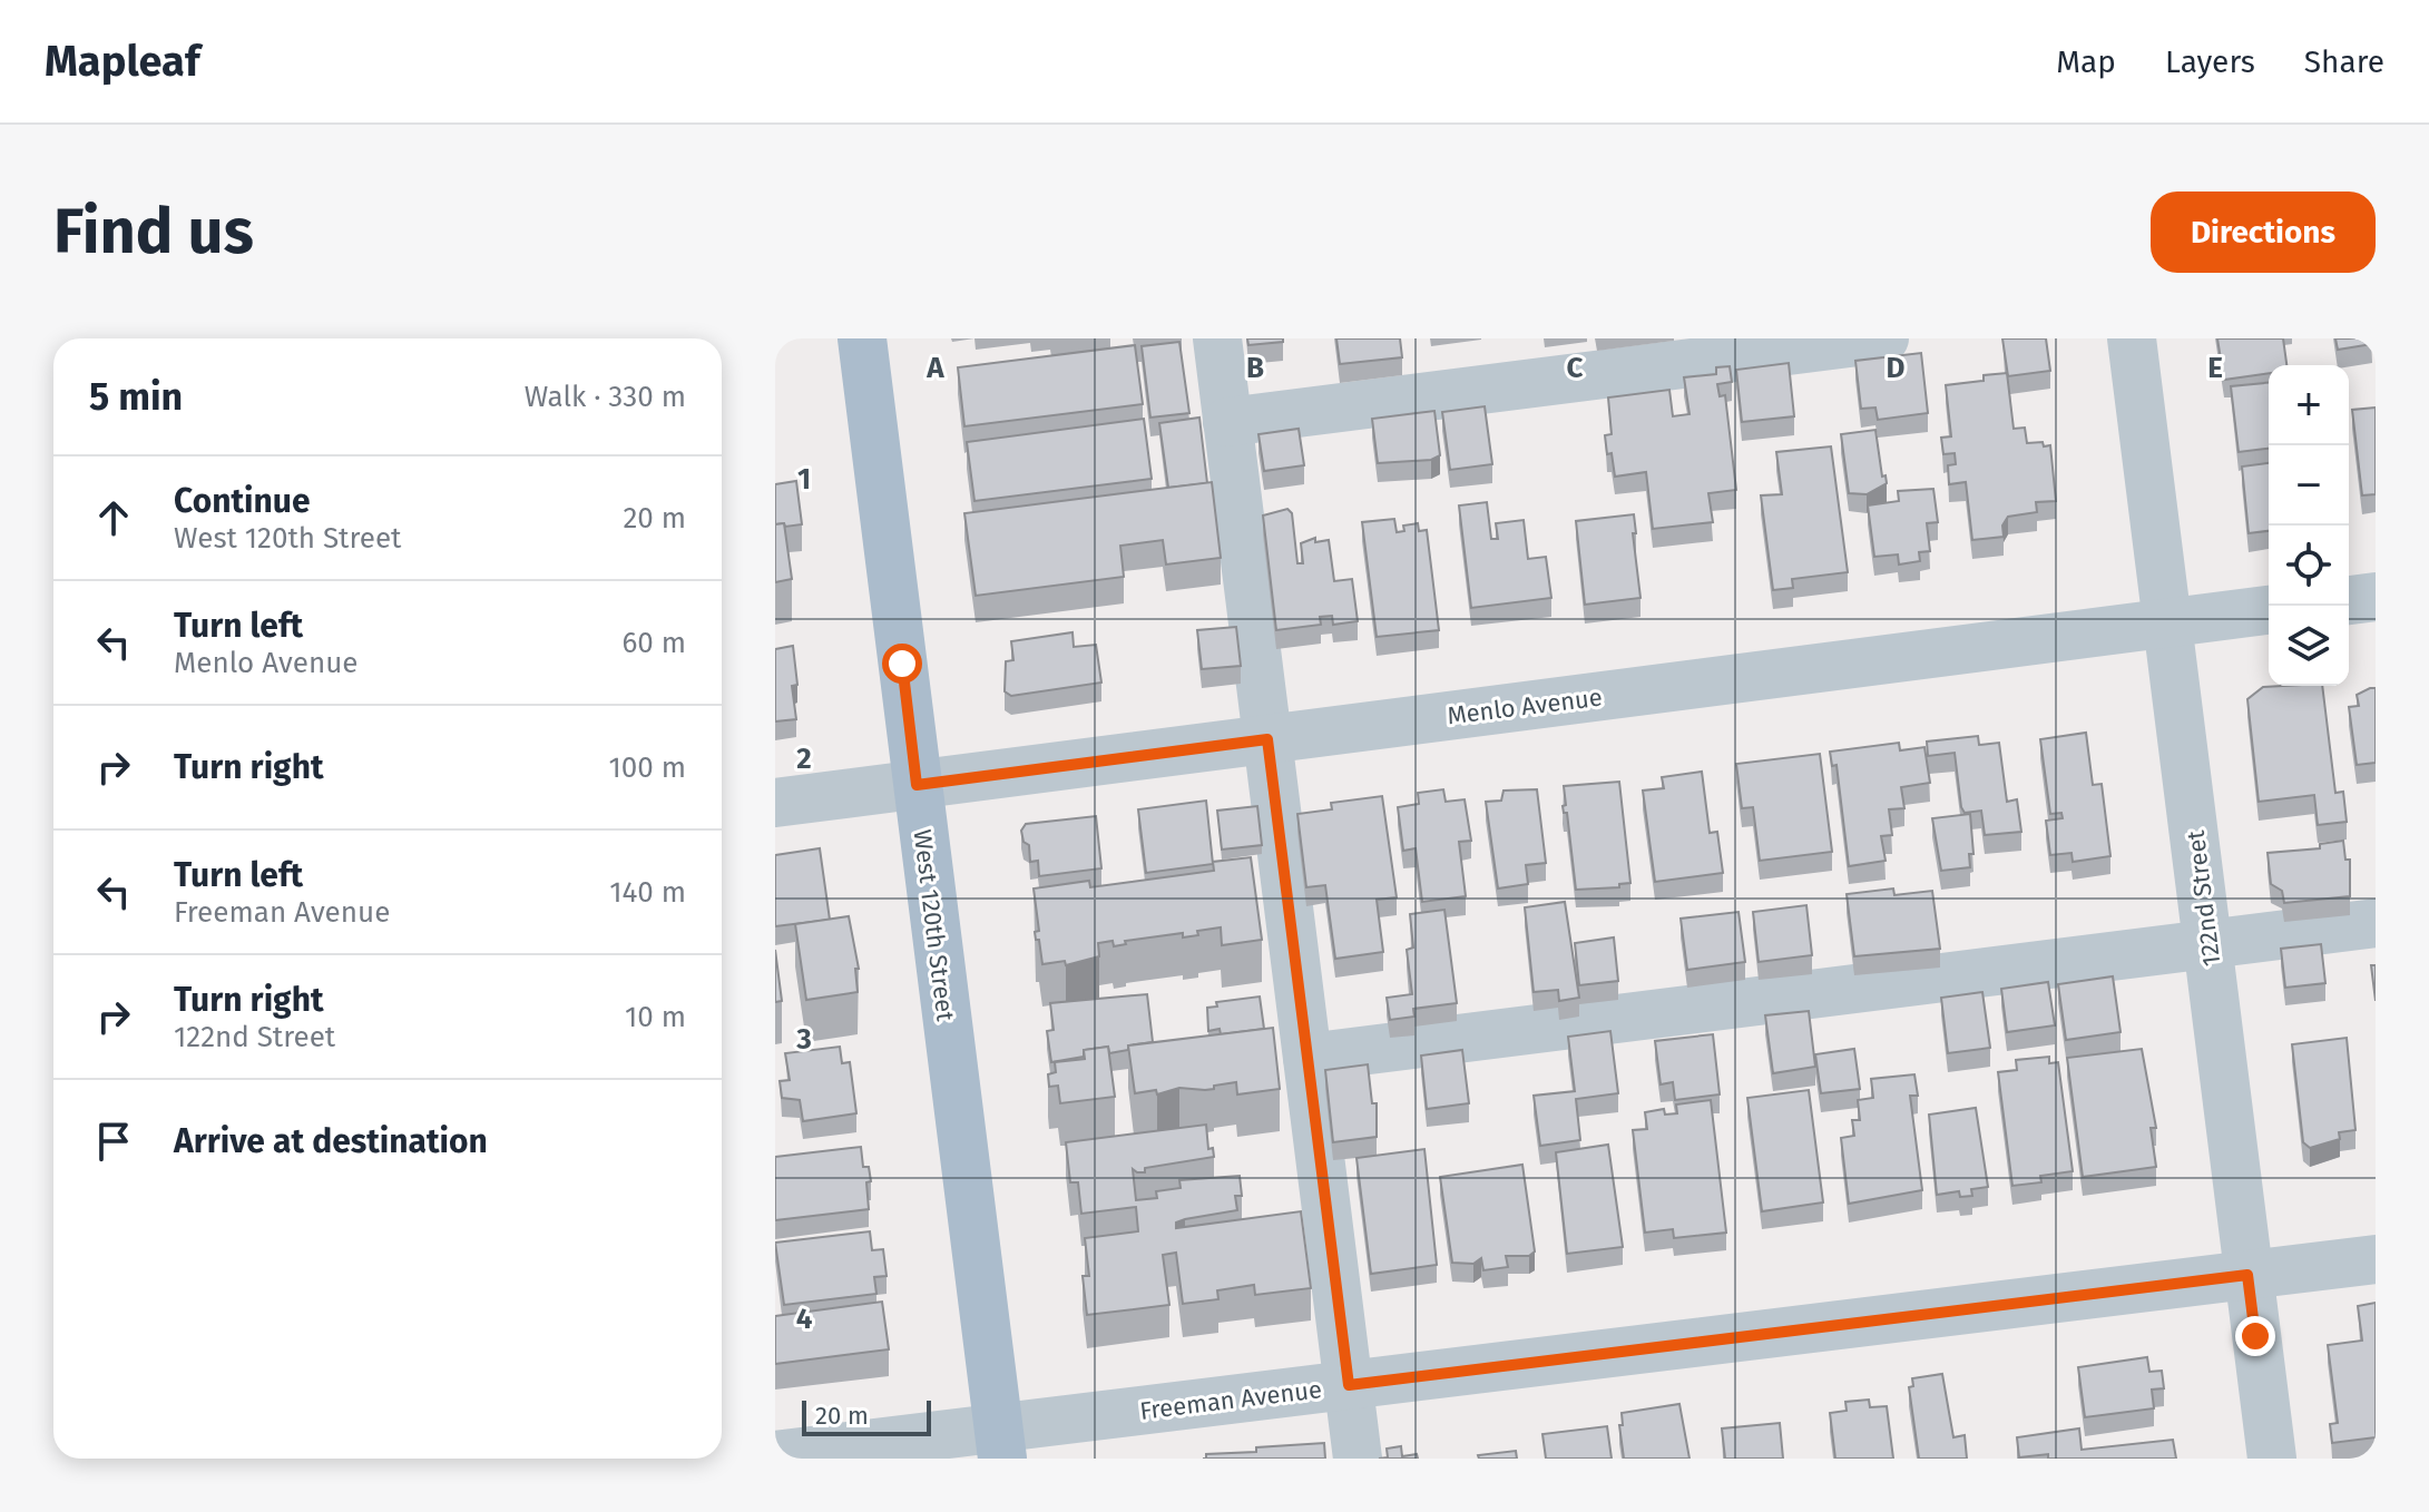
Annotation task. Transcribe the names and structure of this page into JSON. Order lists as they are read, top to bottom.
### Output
{
  "streets": {
    "main road": ["West 120th Street"],
    "street": ["Menlo Avenue", "122nd Street", "Freeman Avenue"]
  },
  "crossings": [
    ["Menlo Avenue", "122nd Street"],
    ["Menlo Avenue", "West 120th Street"],
    ["122nd Street", "Freeman Avenue"],
    ["West 120th Street", "Freeman Avenue"]
  ],
  "scale_bar": "20 m",
  "page": {
    "header": "Mapleaf",
    "nav": ["Map", "Layers", "Share"],
    "buttons": "Directions",
    "title": "Find us",
    "heading": ["5 min", "Walk · 330 m"],
    "map_buttons": ["+", "−"],
    "list": [
      ["Continue", "West 120th Street", "20 m"],
      ["Turn left", "Menlo Avenue", "60 m"],
      ["Turn right", "100 m"],
      ["Turn left", "Freeman Avenue", "140 m"],
      ["Turn right", "122nd Street", "10 m"],
      "Arrive at destination"
    ],
    "scale": "20 m"
  },
  "grid": {
    "columns": [
      "A",
      "B",
      "C",
      "D",
      "E"
    ],
    "rows": [
      "1",
      "2",
      "3",
      "4"
    ]
  }
}
